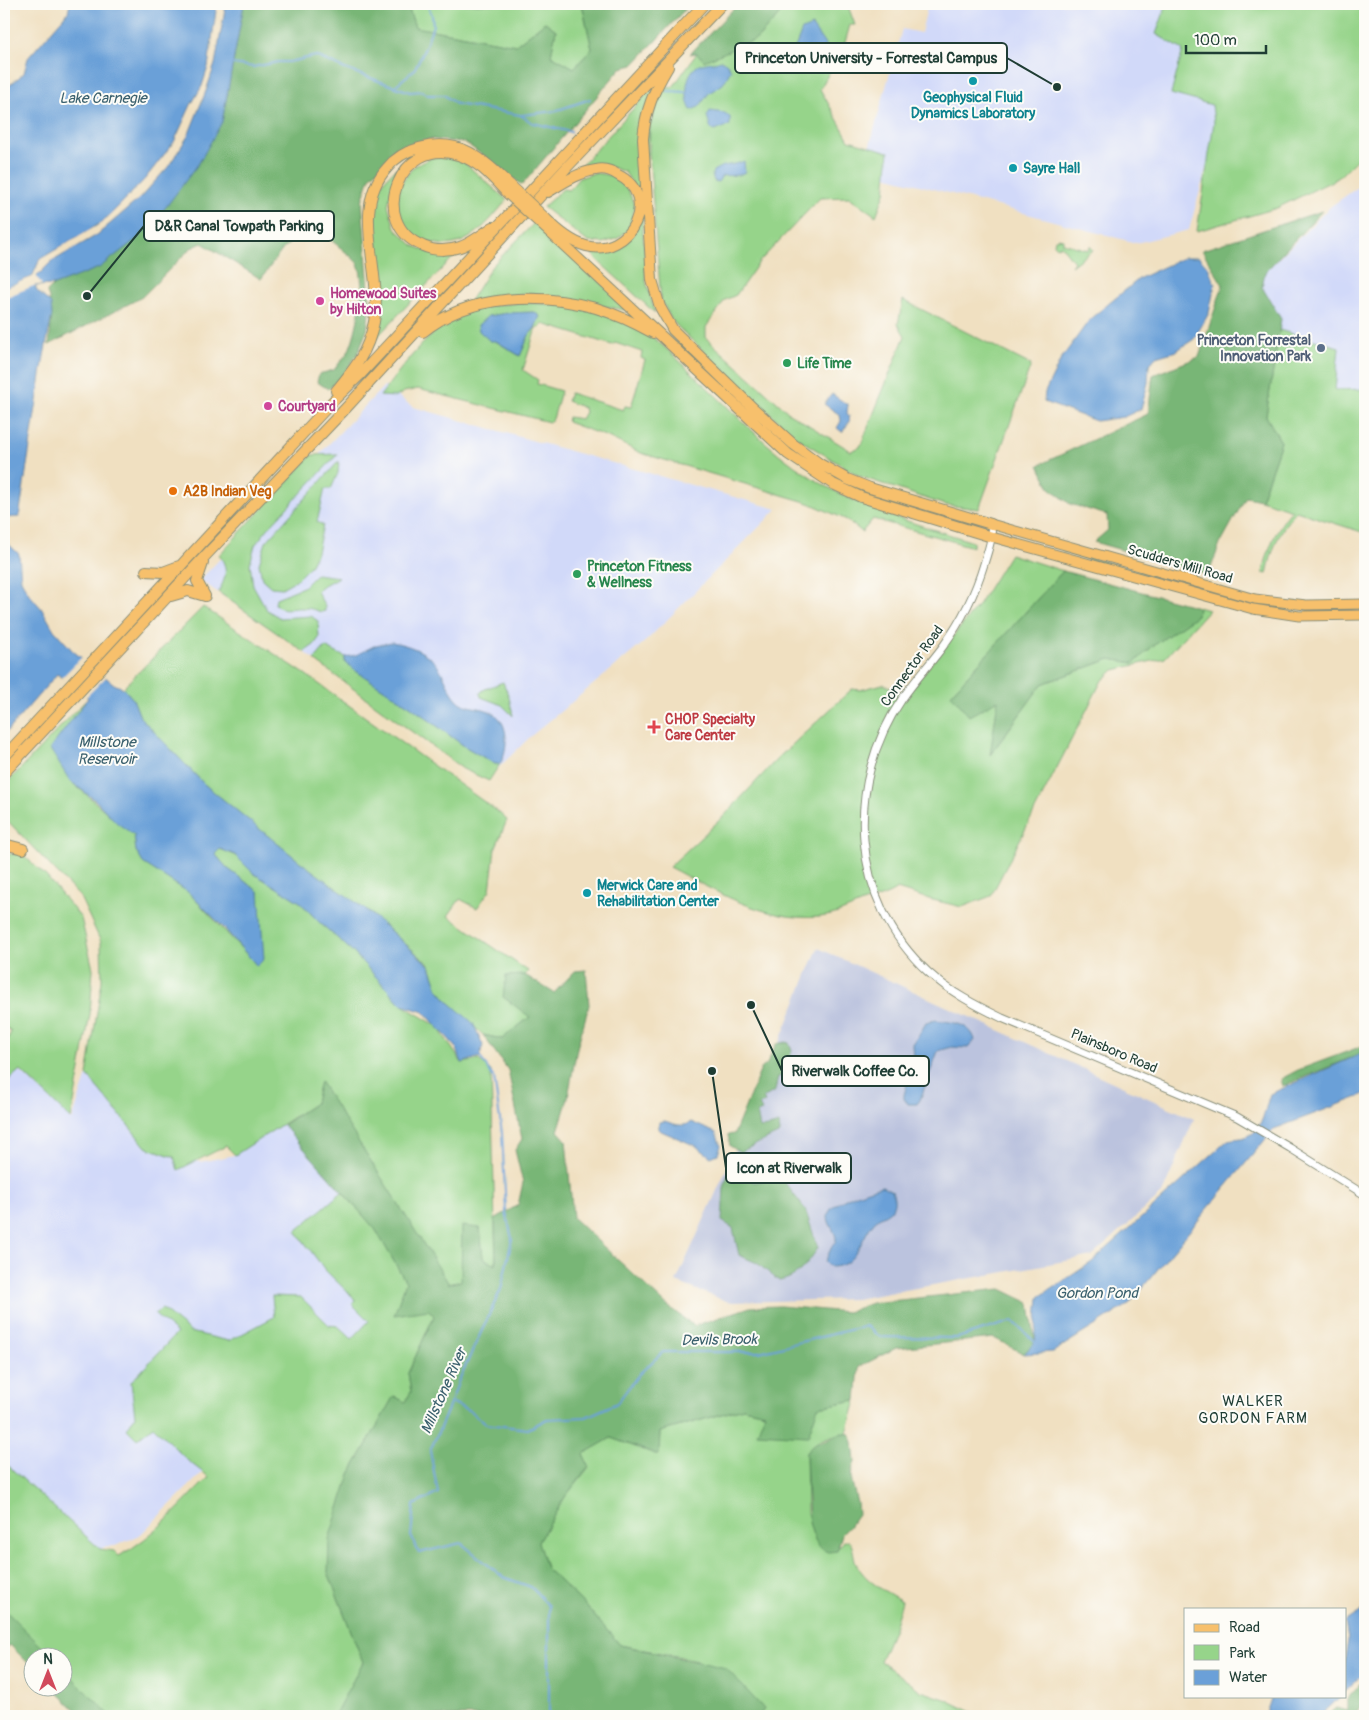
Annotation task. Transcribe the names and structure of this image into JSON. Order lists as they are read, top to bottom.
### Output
{
  "streets": {
    "main road": ["Scudders Mill Road"],
    "street": ["Connector Road", "Plainsboro Road"]
  },
  "crossings": [
    ["Scudders Mill Road", "Connector Road"],
    ["Connector Road", "Plainsboro Road"]
  ],
  "districts": ["WALKER GORDON FARM"],
  "water": [
    "Lake Carnegie",
    "Millstone Reservoir",
    "Gordon Pond",
    "Devils Brook",
    "Millstone River"
  ],
  "places": {
    "other": [
      "Geophysical Fluid Dynamics Laboratory",
      "Princeton University - Forrestal Campus",
      "Sayre Hall",
      "D&R Canal Towpath Parking",
      "Homewood Suites by Hilton",
      "Princeton Forrestal Innovation Park",
      "Life Time",
      "Courtyard",
      "A2B Indian Veg",
      "Princeton Fitness & Wellness",
      "Merwick Care and Rehabilitation Center",
      "Riverwalk Coffee Co.",
      "Icon at Riverwalk"
    ],
    "health": ["CHOP Specialty Care Center"]
  },
  "legend": ["Road", "Park", "Water"],
  "scale_bar": "100 m",
  "north": "top"
}
